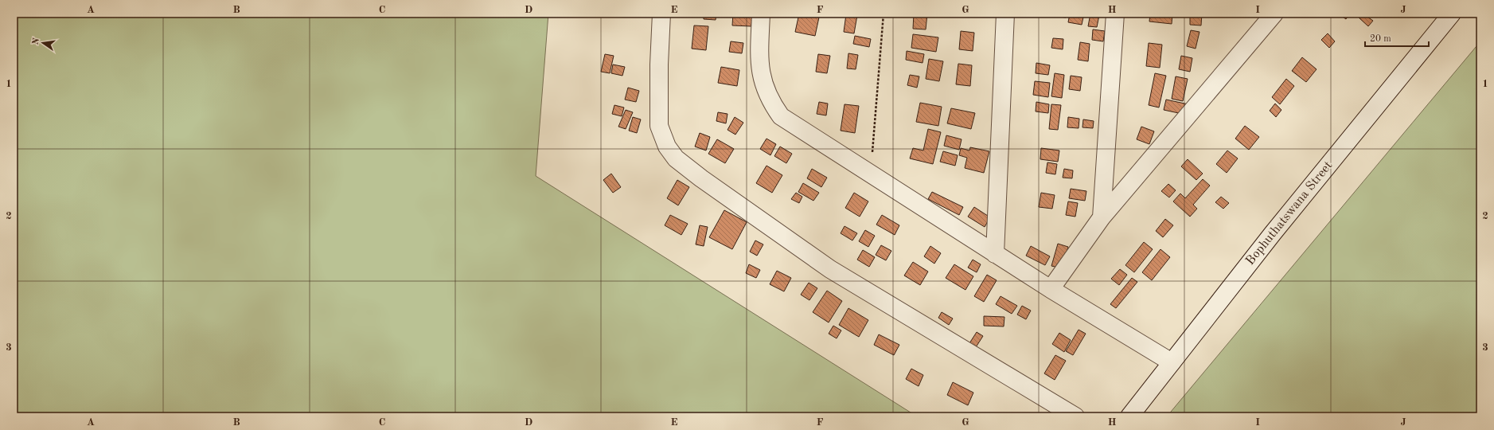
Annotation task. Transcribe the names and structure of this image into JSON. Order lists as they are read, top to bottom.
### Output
{
  "streets": {
    "street": ["Bophuthatswana Street"]
  },
  "scale_bar": "20 m",
  "north": "left",
  "grid": {
    "columns": [
      "A",
      "B",
      "C",
      "D",
      "E",
      "F",
      "G",
      "H",
      "I",
      "J"
    ],
    "rows": ["1", "2", "3"]
  }
}
